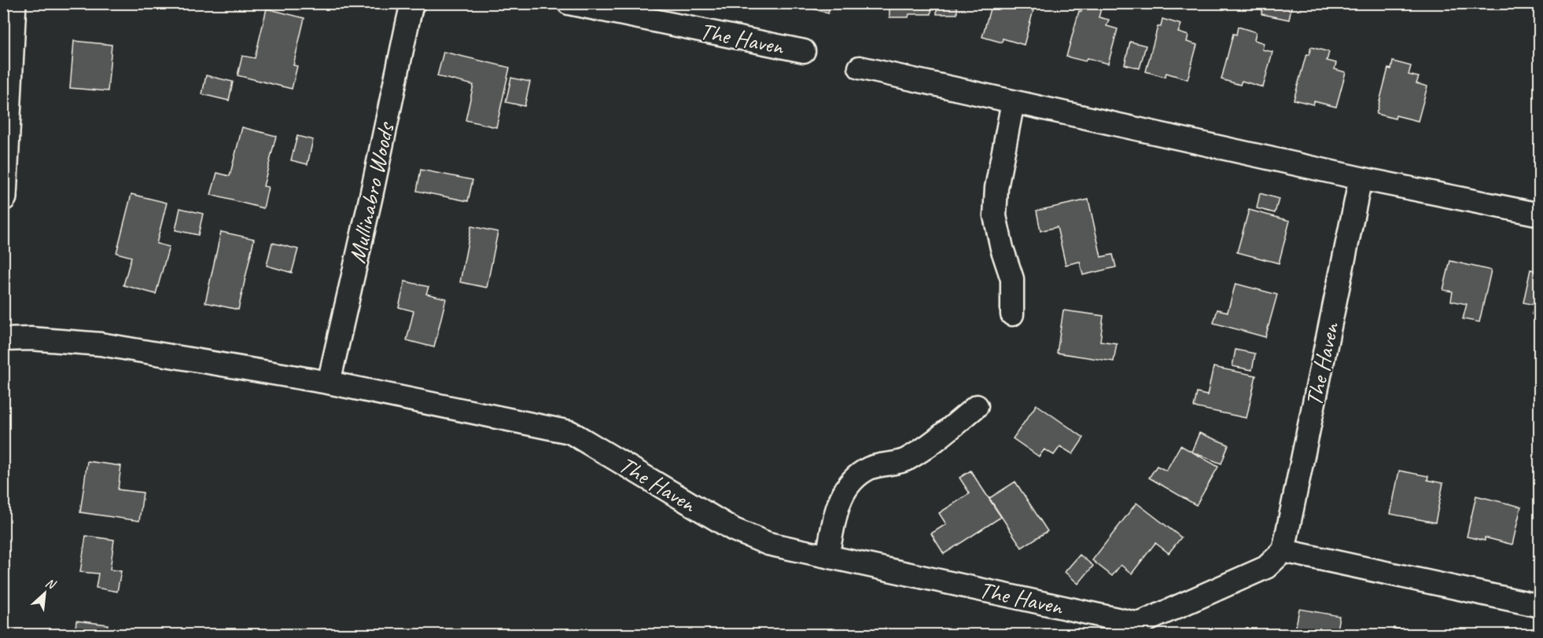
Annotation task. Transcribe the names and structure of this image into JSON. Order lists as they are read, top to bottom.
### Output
{
  "streets": {
    "street": ["The Haven", "Mullinabro Woods"]
  },
  "crossings": [
    ["The Haven", "Mullinabro Woods"]
  ],
  "north": "top right"
}
